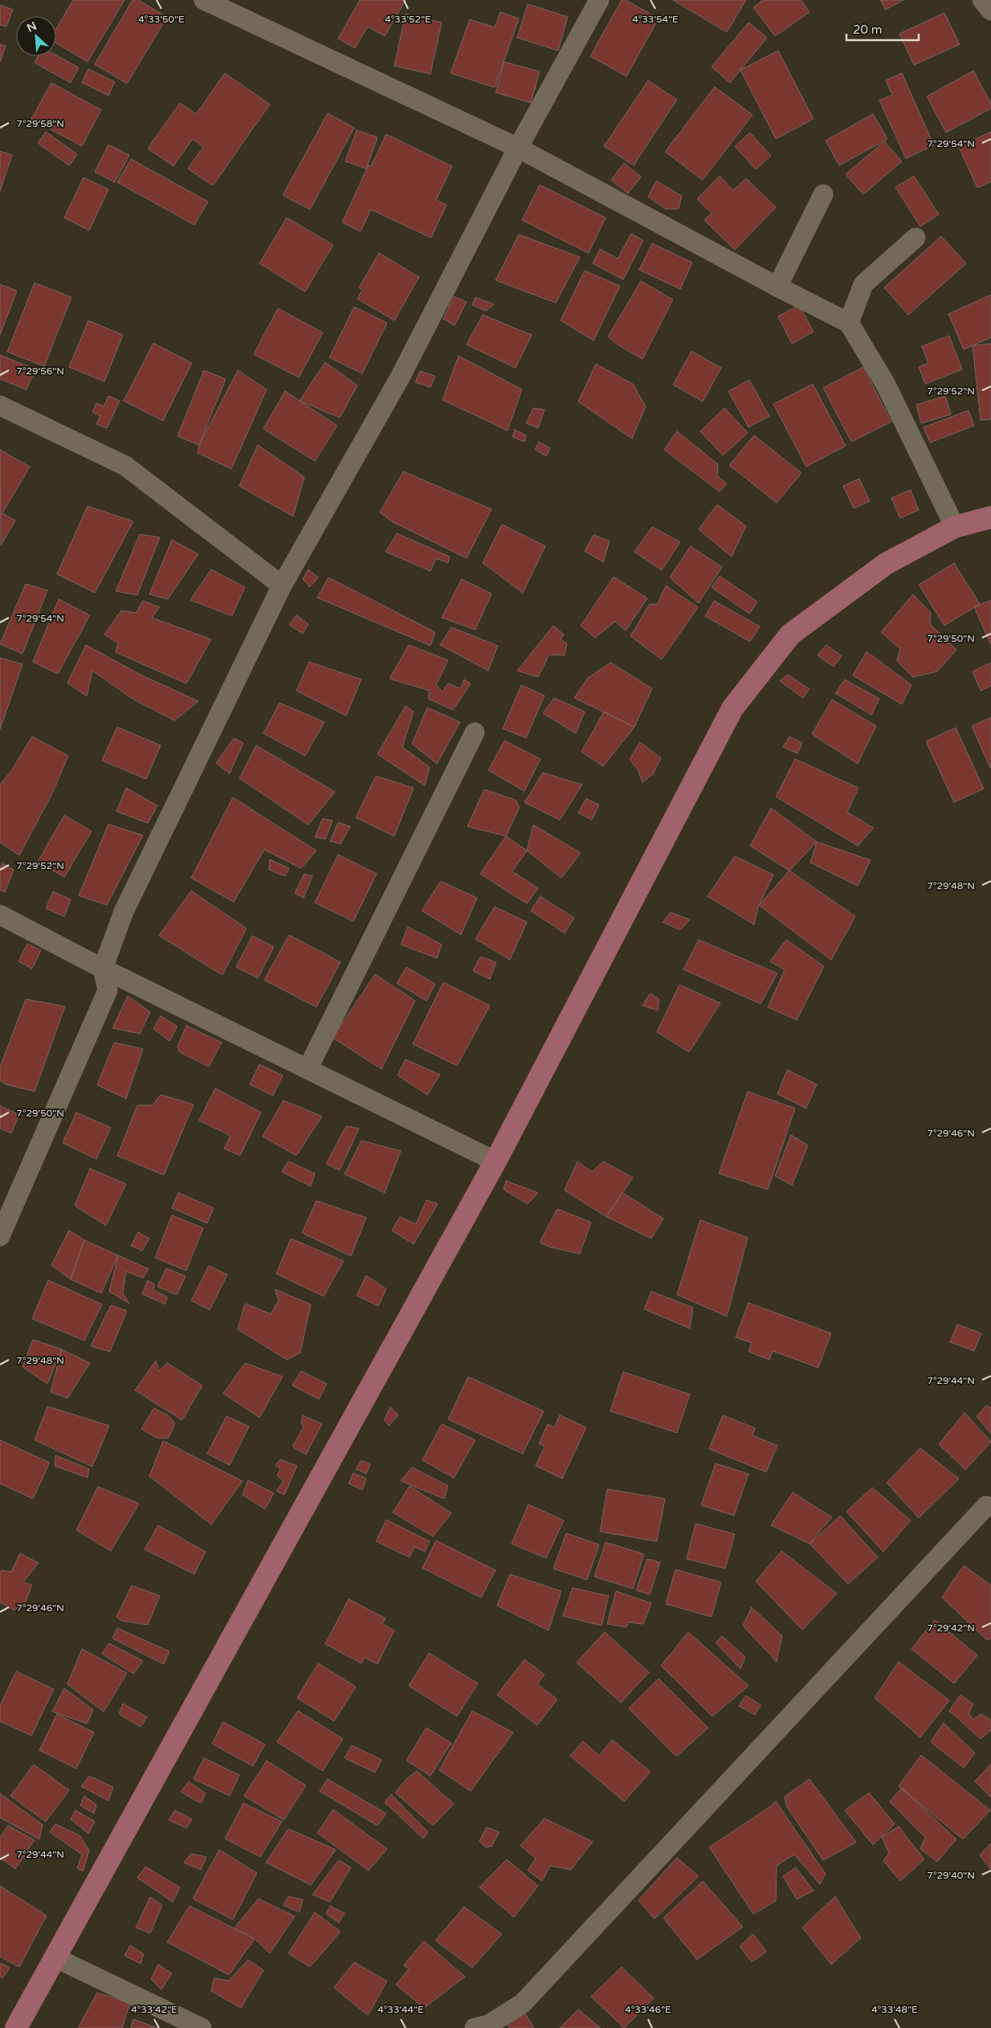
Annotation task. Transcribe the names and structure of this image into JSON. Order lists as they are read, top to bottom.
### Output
{
  "scale_bar": "20 m",
  "north": "top left",
  "coordinates": [
    "4°33'50\"E",
    "4°33'52\"E",
    "4°33'54\"E",
    "7°29'58\"N",
    "7°29'54\"N",
    "7°29'56\"N",
    "7°29'52\"N",
    "7°29'50\"N",
    "7°29'48\"N",
    "7°29'46\"N",
    "7°29'44\"N",
    "7°29'42\"N",
    "7°29'40\"N",
    "4°33'42\"E",
    "4°33'44\"E",
    "4°33'46\"E",
    "4°33'48\"E"
  ]
}
